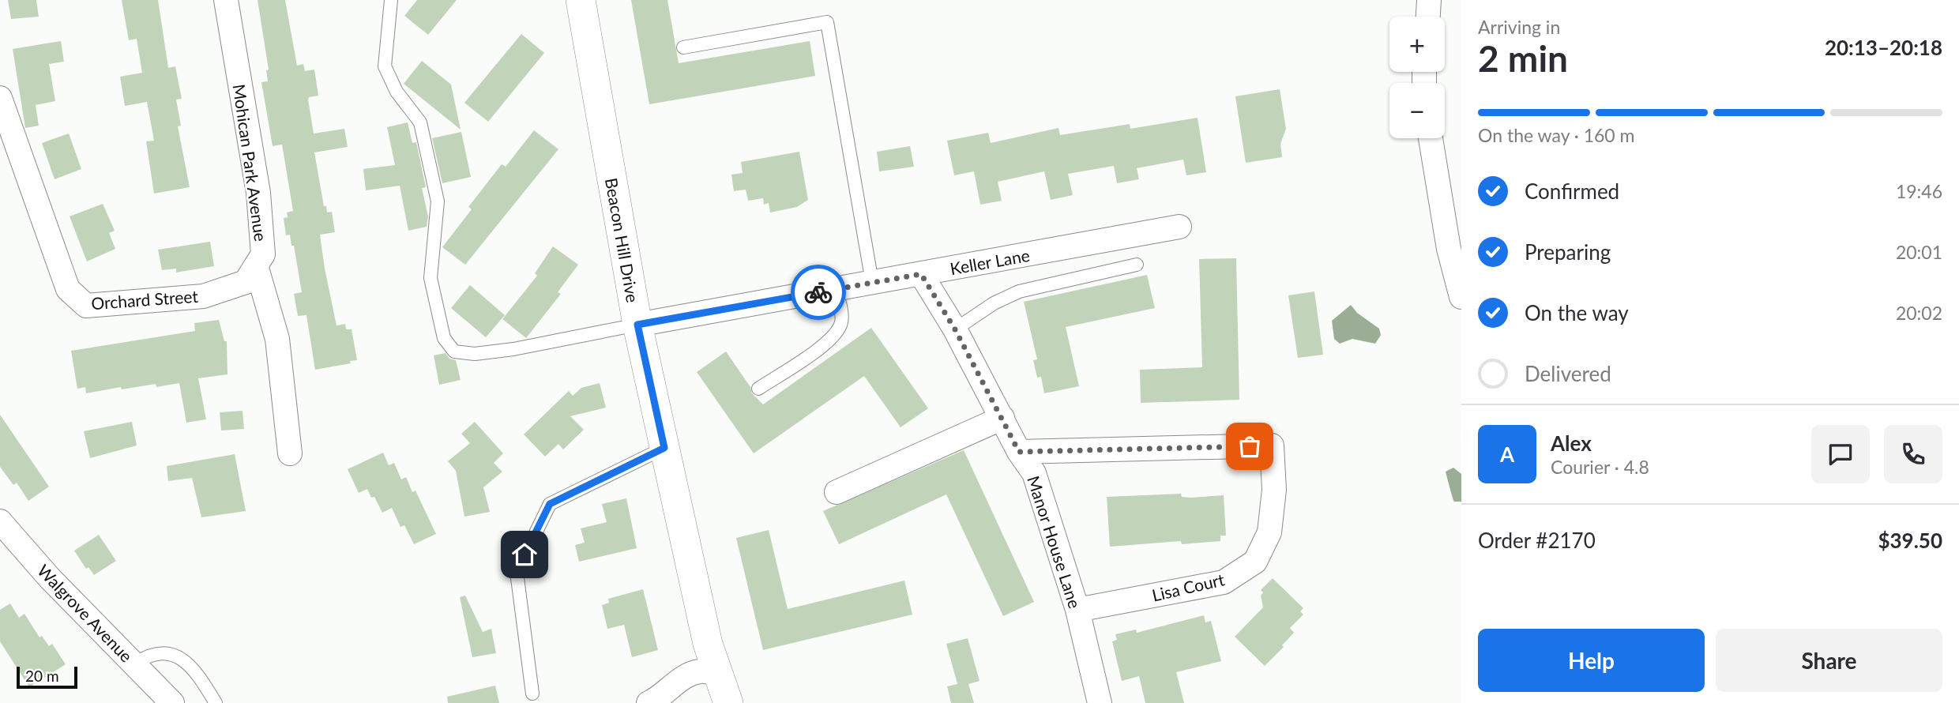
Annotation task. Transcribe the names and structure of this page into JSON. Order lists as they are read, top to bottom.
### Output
{
  "streets": {
    "street": [
      "Mohican Park Avenue",
      "Beacon Hill Drive",
      "Keller Lane",
      "Orchard Street",
      "Manor House Lane",
      "Lisa Court",
      "Walgrove Avenue"
    ]
  },
  "crossings": [
    ["Mohican Park Avenue", "Orchard Street"],
    ["Beacon Hill Drive", "Keller Lane"],
    ["Keller Lane", "Manor House Lane"],
    ["Manor House Lane", "Lisa Court"]
  ],
  "scale_bar": "20 m",
  "page": {
    "heading": ["2 min", "Arriving in", "20:13–20:18"],
    "panel": [
      "Alex",
      "Courier · 4.8",
      "Order #2170",
      "$39.50"
    ],
    "map_buttons": ["+", "−"],
    "bar": "On the way · 160 m",
    "list": [
      ["Confirmed", "19:46"],
      ["Preparing", "20:01"],
      ["On the way", "20:02"],
      "Delivered"
    ],
    "round": "A",
    "buttons": ["Help", "Share"],
    "scale": "20 m"
  }
}
